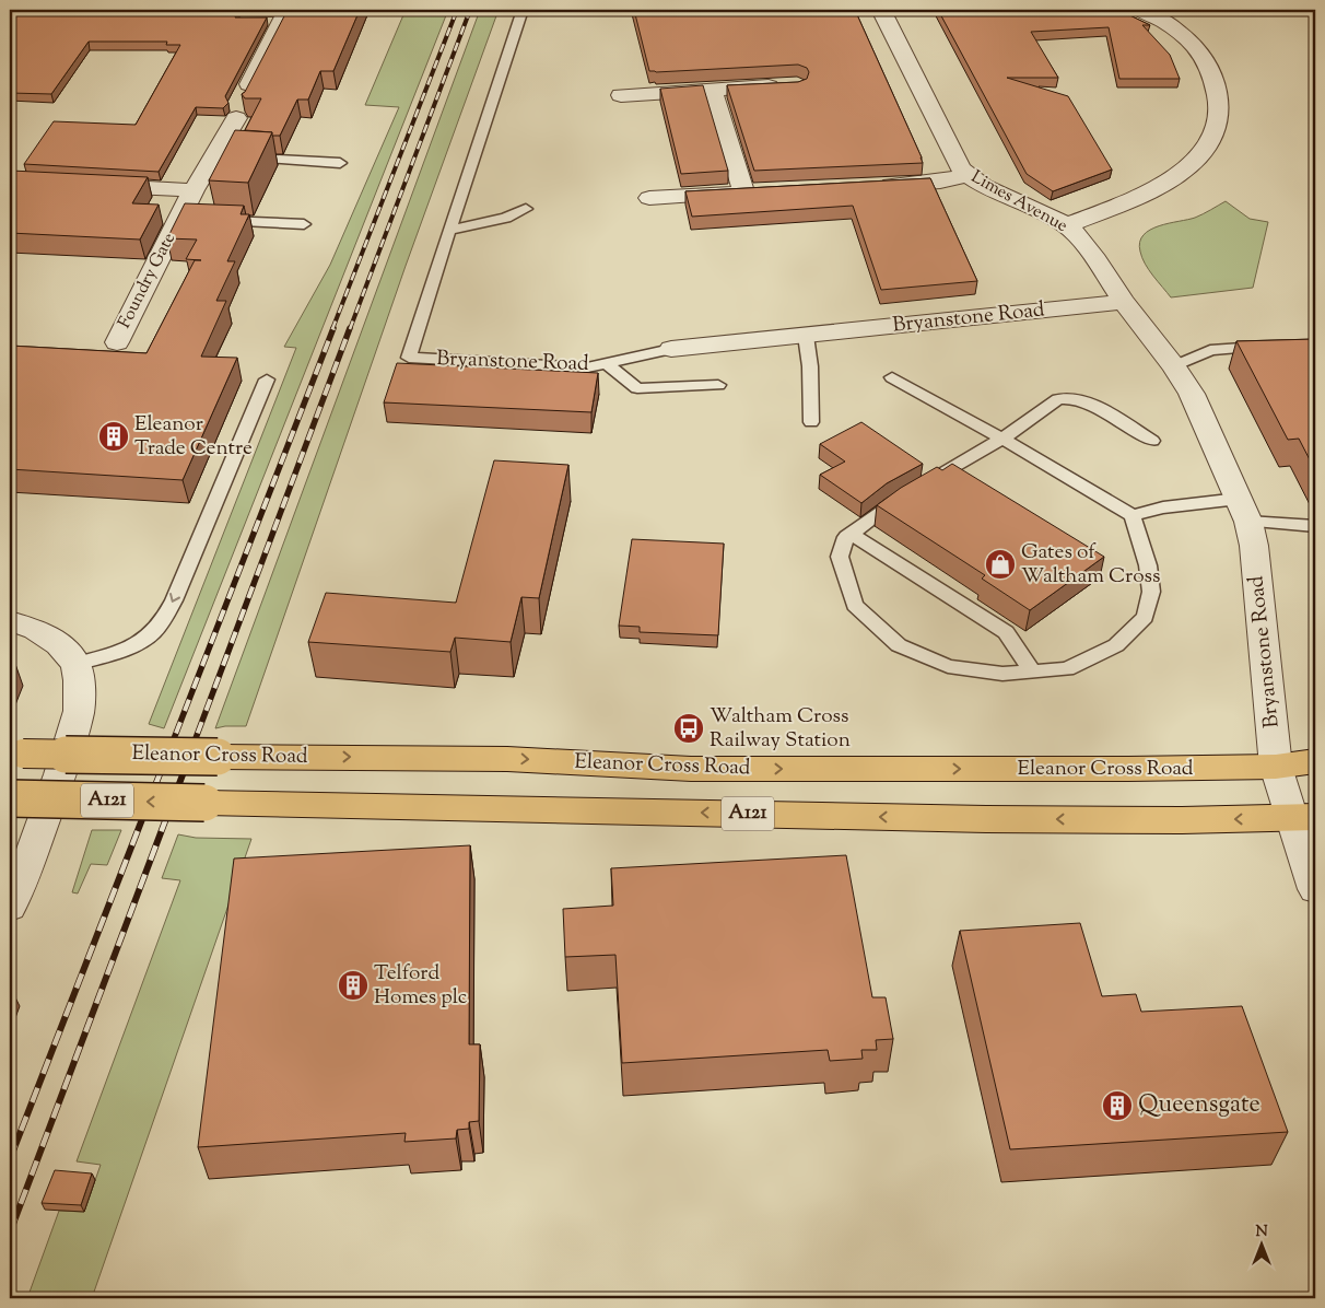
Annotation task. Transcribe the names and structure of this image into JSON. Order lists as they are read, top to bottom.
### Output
{
  "streets": {
    "main road": ["Eleanor Cross Road", "A121"],
    "street": ["Limes Avenue", "Foundry Gate", "Bryanstone Road"]
  },
  "crossings": [
    ["Limes Avenue", "Bryanstone Road"],
    ["Bryanstone Road", "Eleanor Cross Road"],
    ["Bryanstone Road", "A121"]
  ],
  "places": {
    "building": ["Eleanor Trade Centre", "Telford Homes plc", "Queensgate"],
    "shop": ["Gates of Waltham Cross"],
    "bus stop": ["Waltham Cross Railway Station"]
  },
  "north": "top"
}
